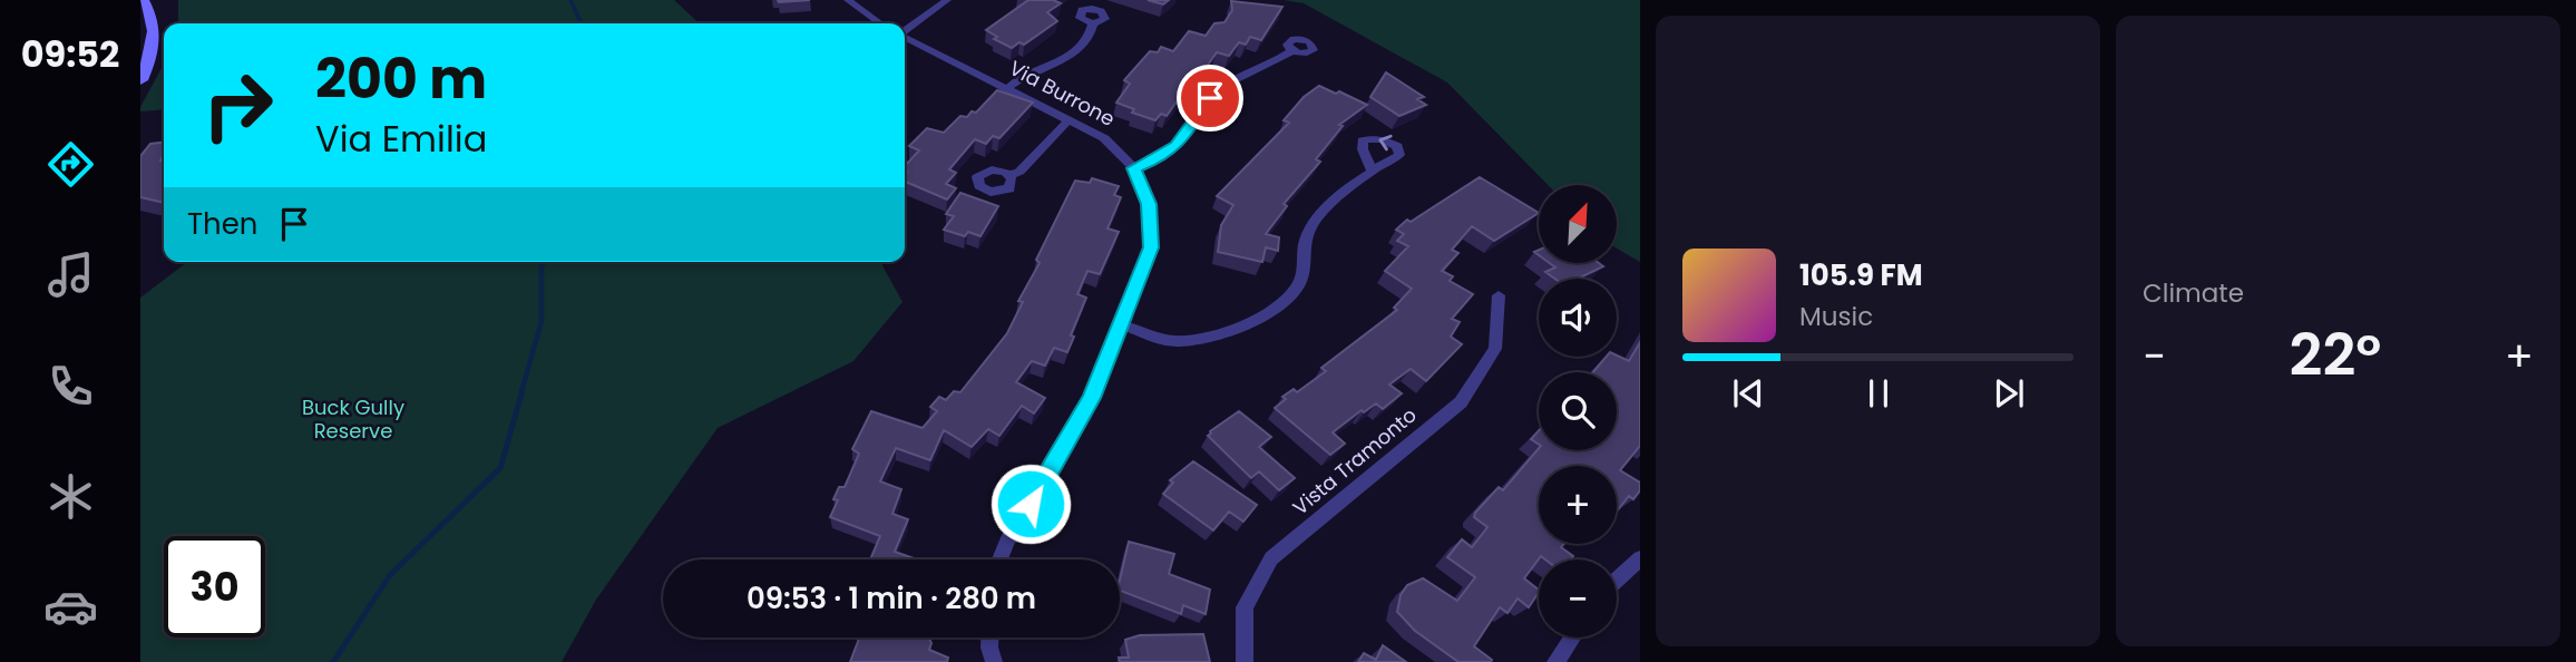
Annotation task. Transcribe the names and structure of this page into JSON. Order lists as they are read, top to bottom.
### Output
{
  "streets": {
    "street": ["Via Burrone", "Vista Tramonto"]
  },
  "parks": ["Buck Gully Reserve"],
  "north": "top right",
  "page": {
    "tabs": "09:52",
    "tile": "Climate",
    "turn": ["200 m", "Via Emilia"],
    "map_buttons": ["+", "−"],
    "then": "Then",
    "song": ["105.9 FM", "Music"],
    "heat": ["−", "22°", "+"],
    "limit": "30",
    "trip": "09:53 · 1 min · 280 m"
  }
}
